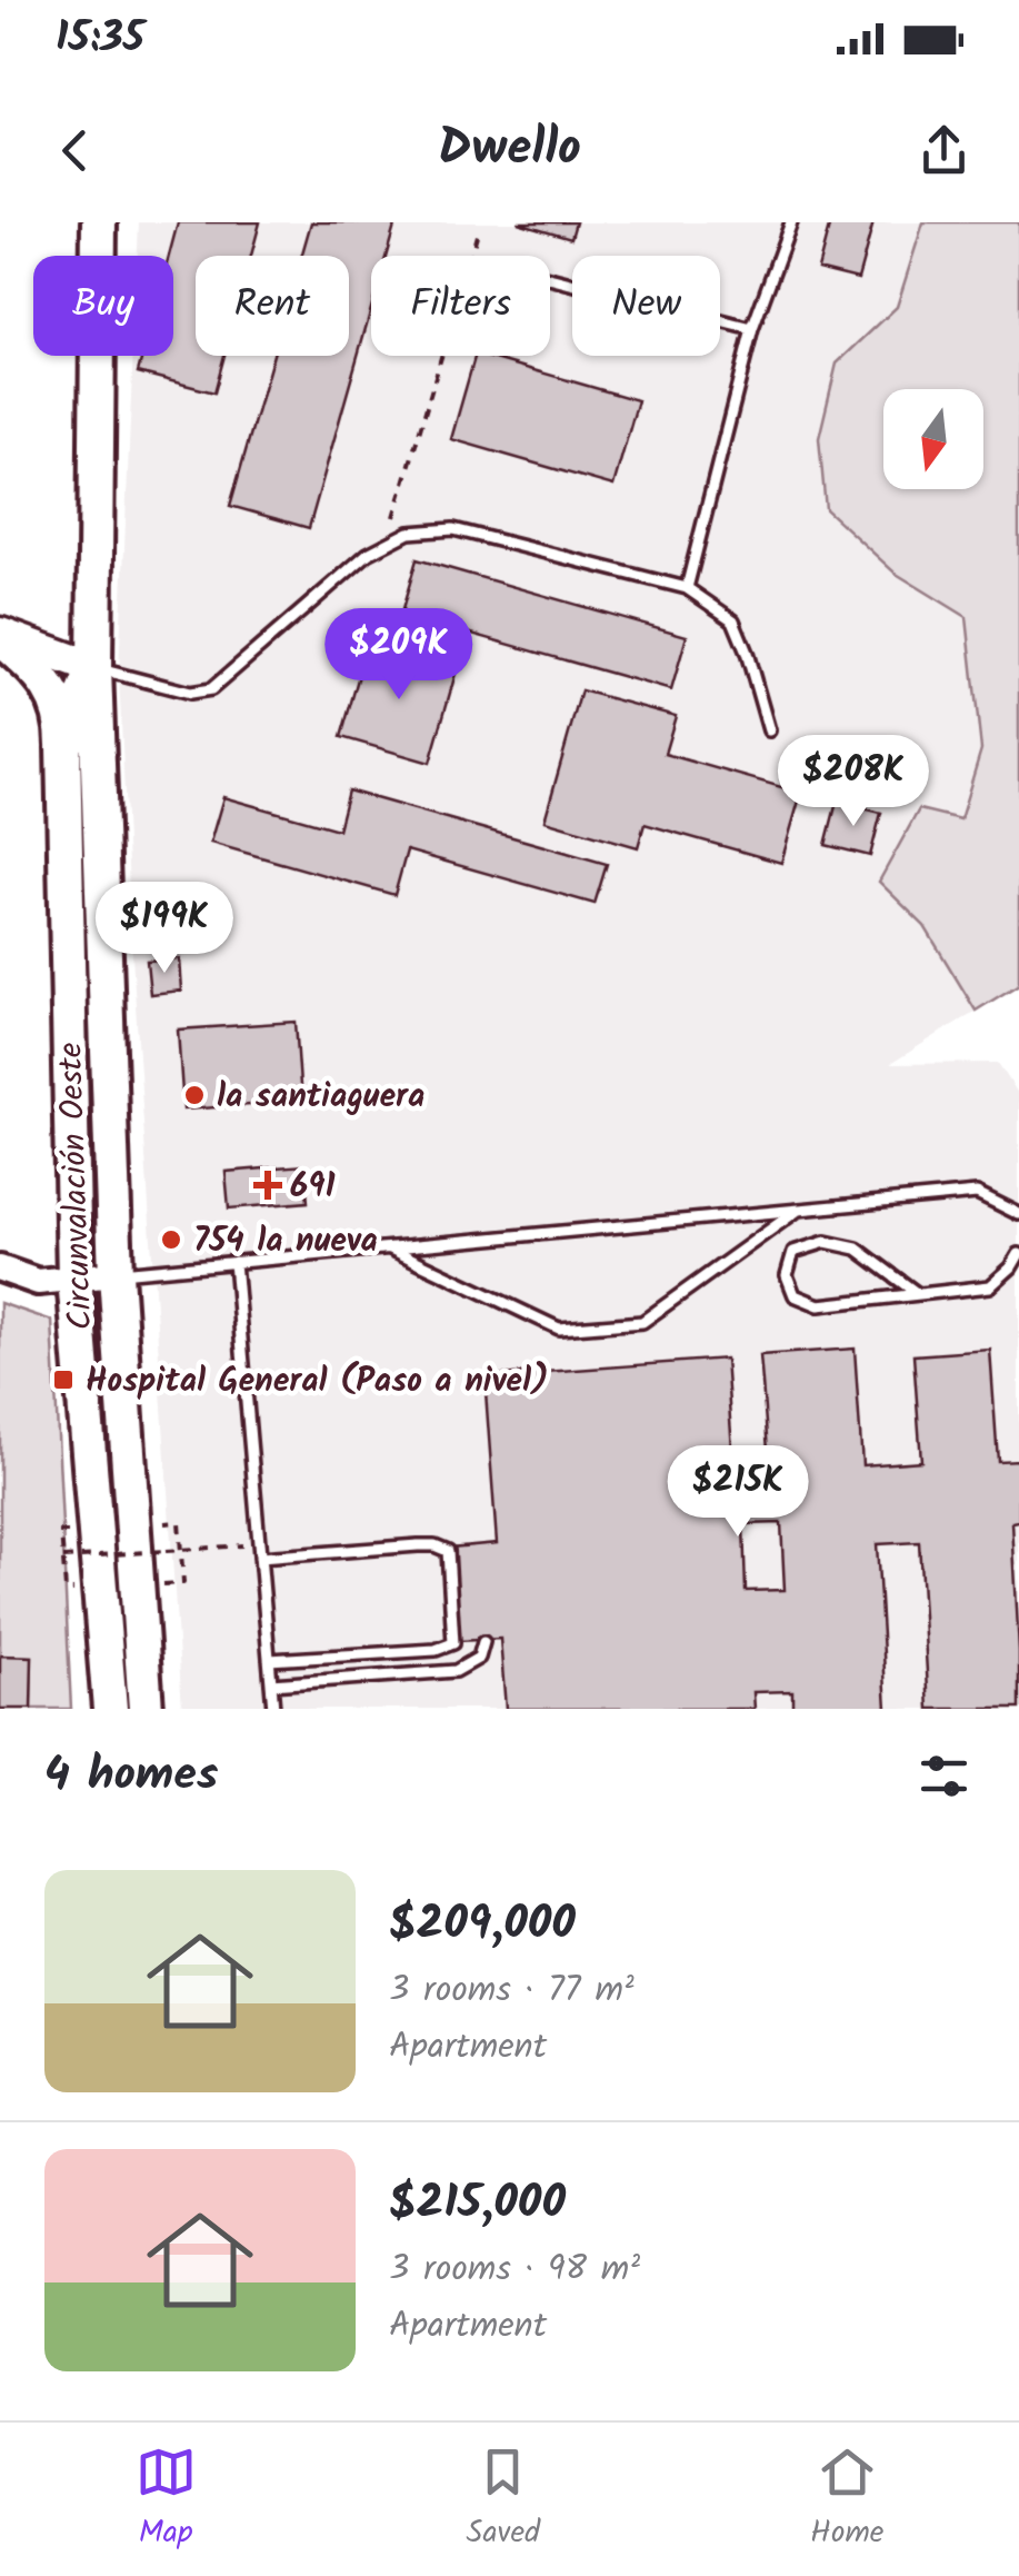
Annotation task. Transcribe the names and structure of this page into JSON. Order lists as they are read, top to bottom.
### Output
{
  "streets": {
    "main road": ["Circunvalación Oeste"]
  },
  "places": {
    "other": ["la santiaguera", "754 la nueva"],
    "health": ["691"],
    "transit": ["Hospital General (Paso a nivel)"]
  },
  "north": "bottom",
  "page": {
    "status": "15:35",
    "header": "Dwello",
    "chip": [
      "Buy",
      "Rent",
      "Filters",
      "New"
    ],
    "price": [
      "$209K",
      "$208K",
      "$199K",
      "$215K"
    ],
    "heading": "4 homes",
    "list": [
      {
        "name": "$209,000",
        "note": "3 rooms · 77 m² · Apartment"
      },
      {
        "name": "$215,000",
        "note": "3 rooms · 98 m² · Apartment"
      }
    ],
    "tabs": ["Map", "Saved", "Home"]
  }
}
